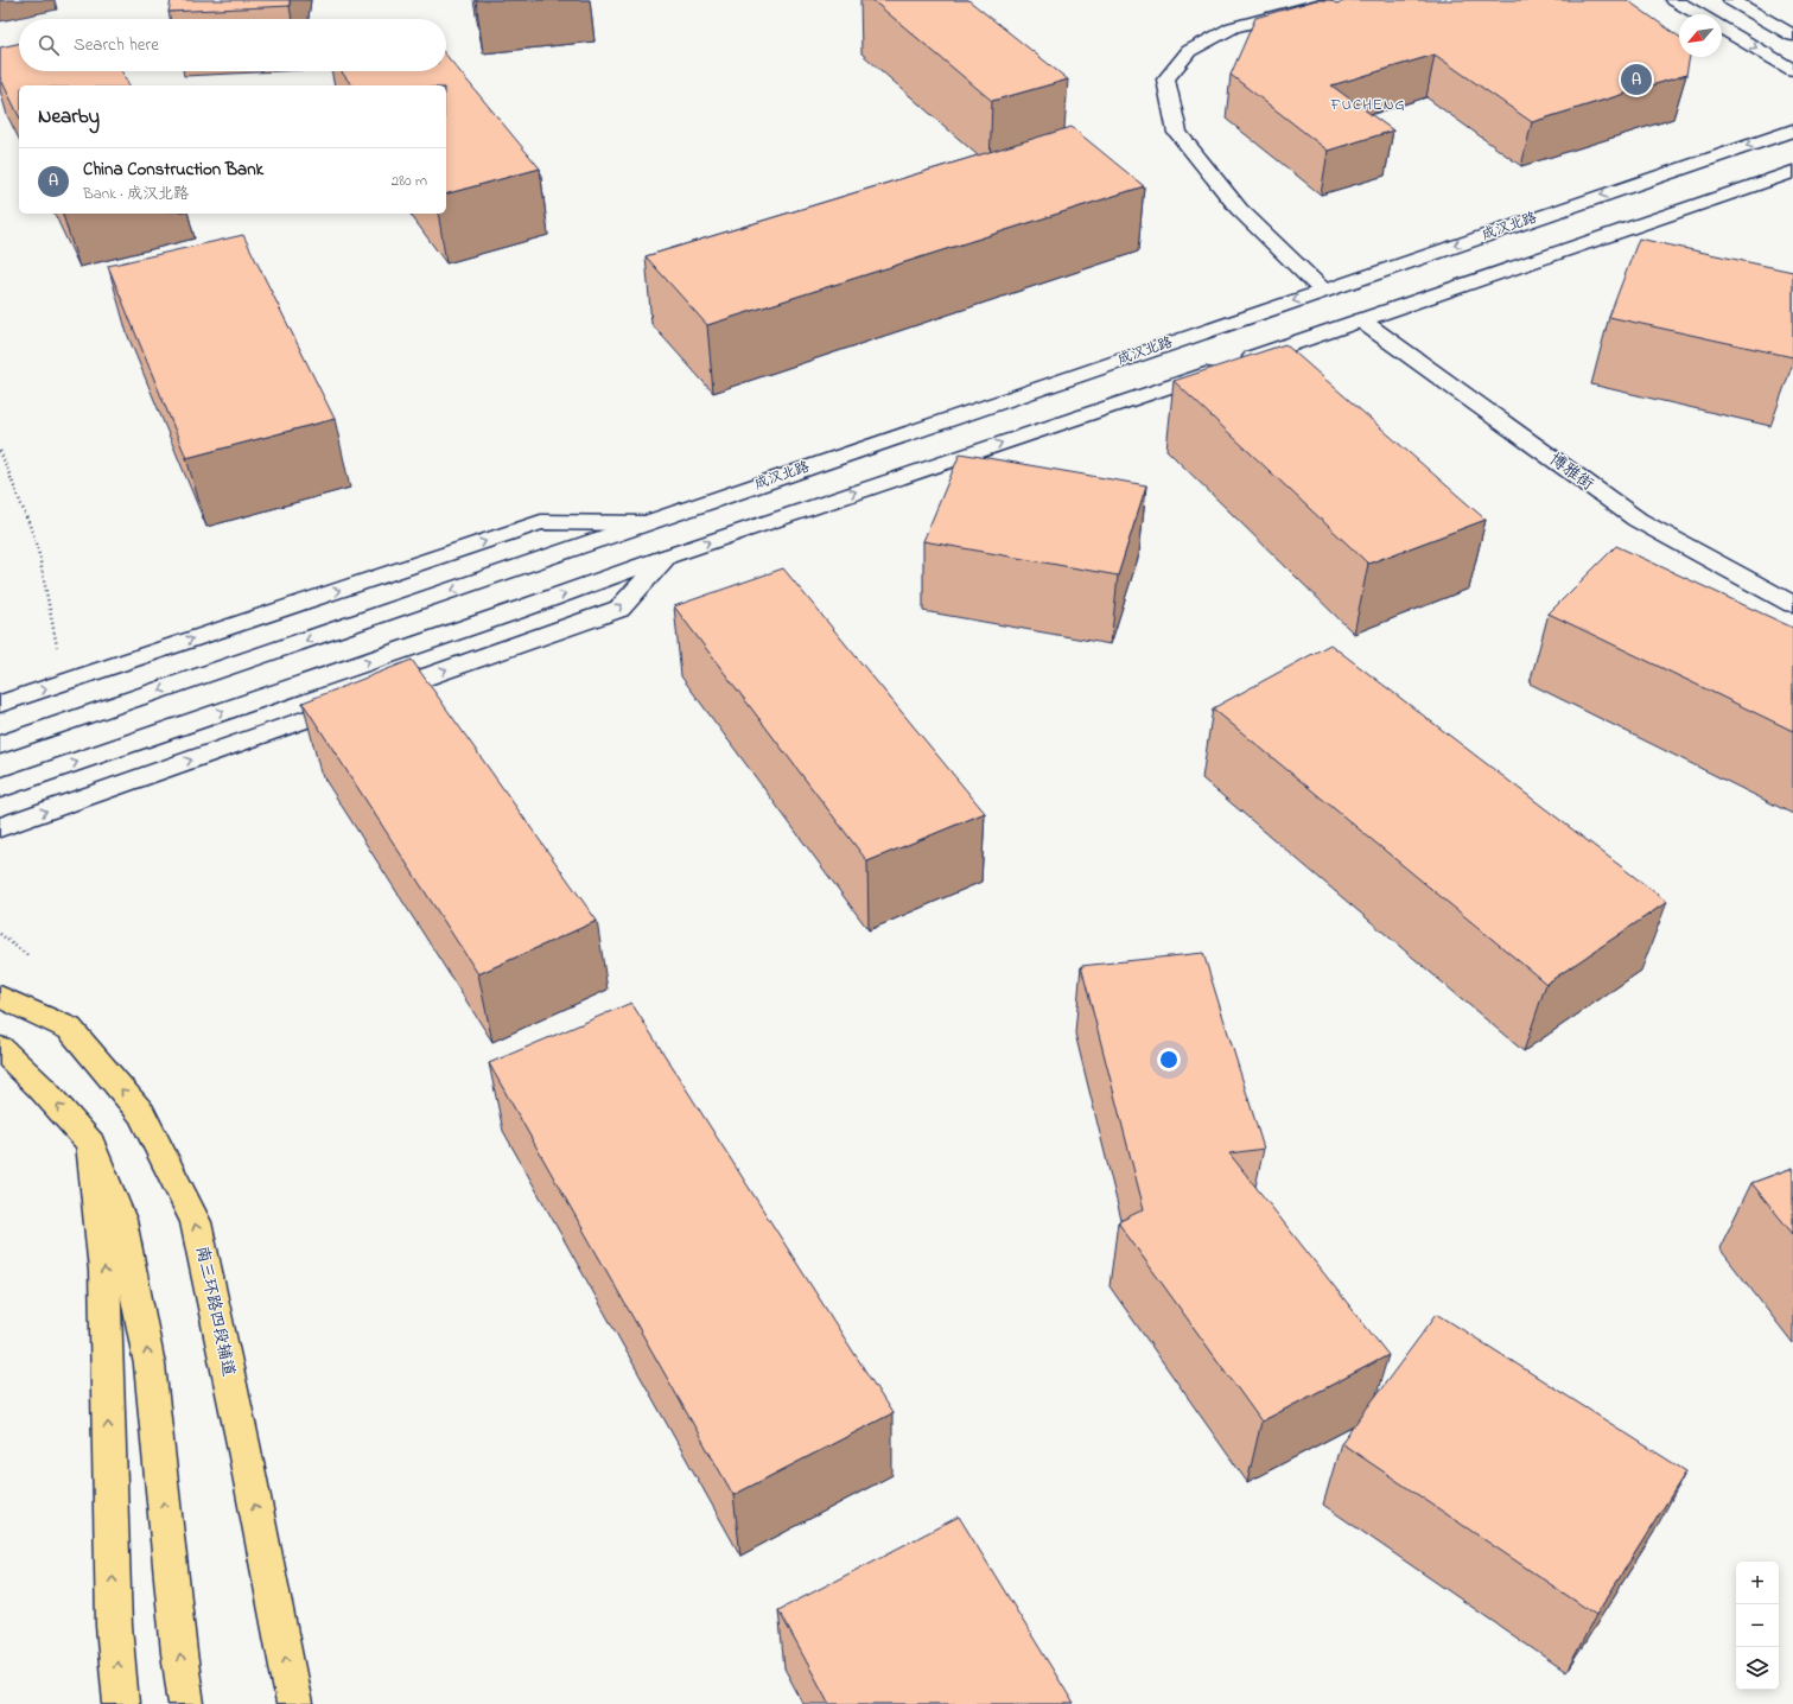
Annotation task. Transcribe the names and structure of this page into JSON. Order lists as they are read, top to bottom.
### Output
{
  "streets": {
    "main road": ["成汉北路", "博雅街", "南三环路四段辅道"]
  },
  "districts": ["FUCHENG"],
  "north": "bottom left",
  "page": {
    "search": "Search here",
    "pins": "A",
    "heading": "Nearby",
    "list": [
      {
        "mark": "A",
        "name": "China Construction Bank",
        "note": "Bank · 成汉北路",
        "value": "280 m"
      }
    ],
    "map_buttons": ["+", "−"]
  }
}
